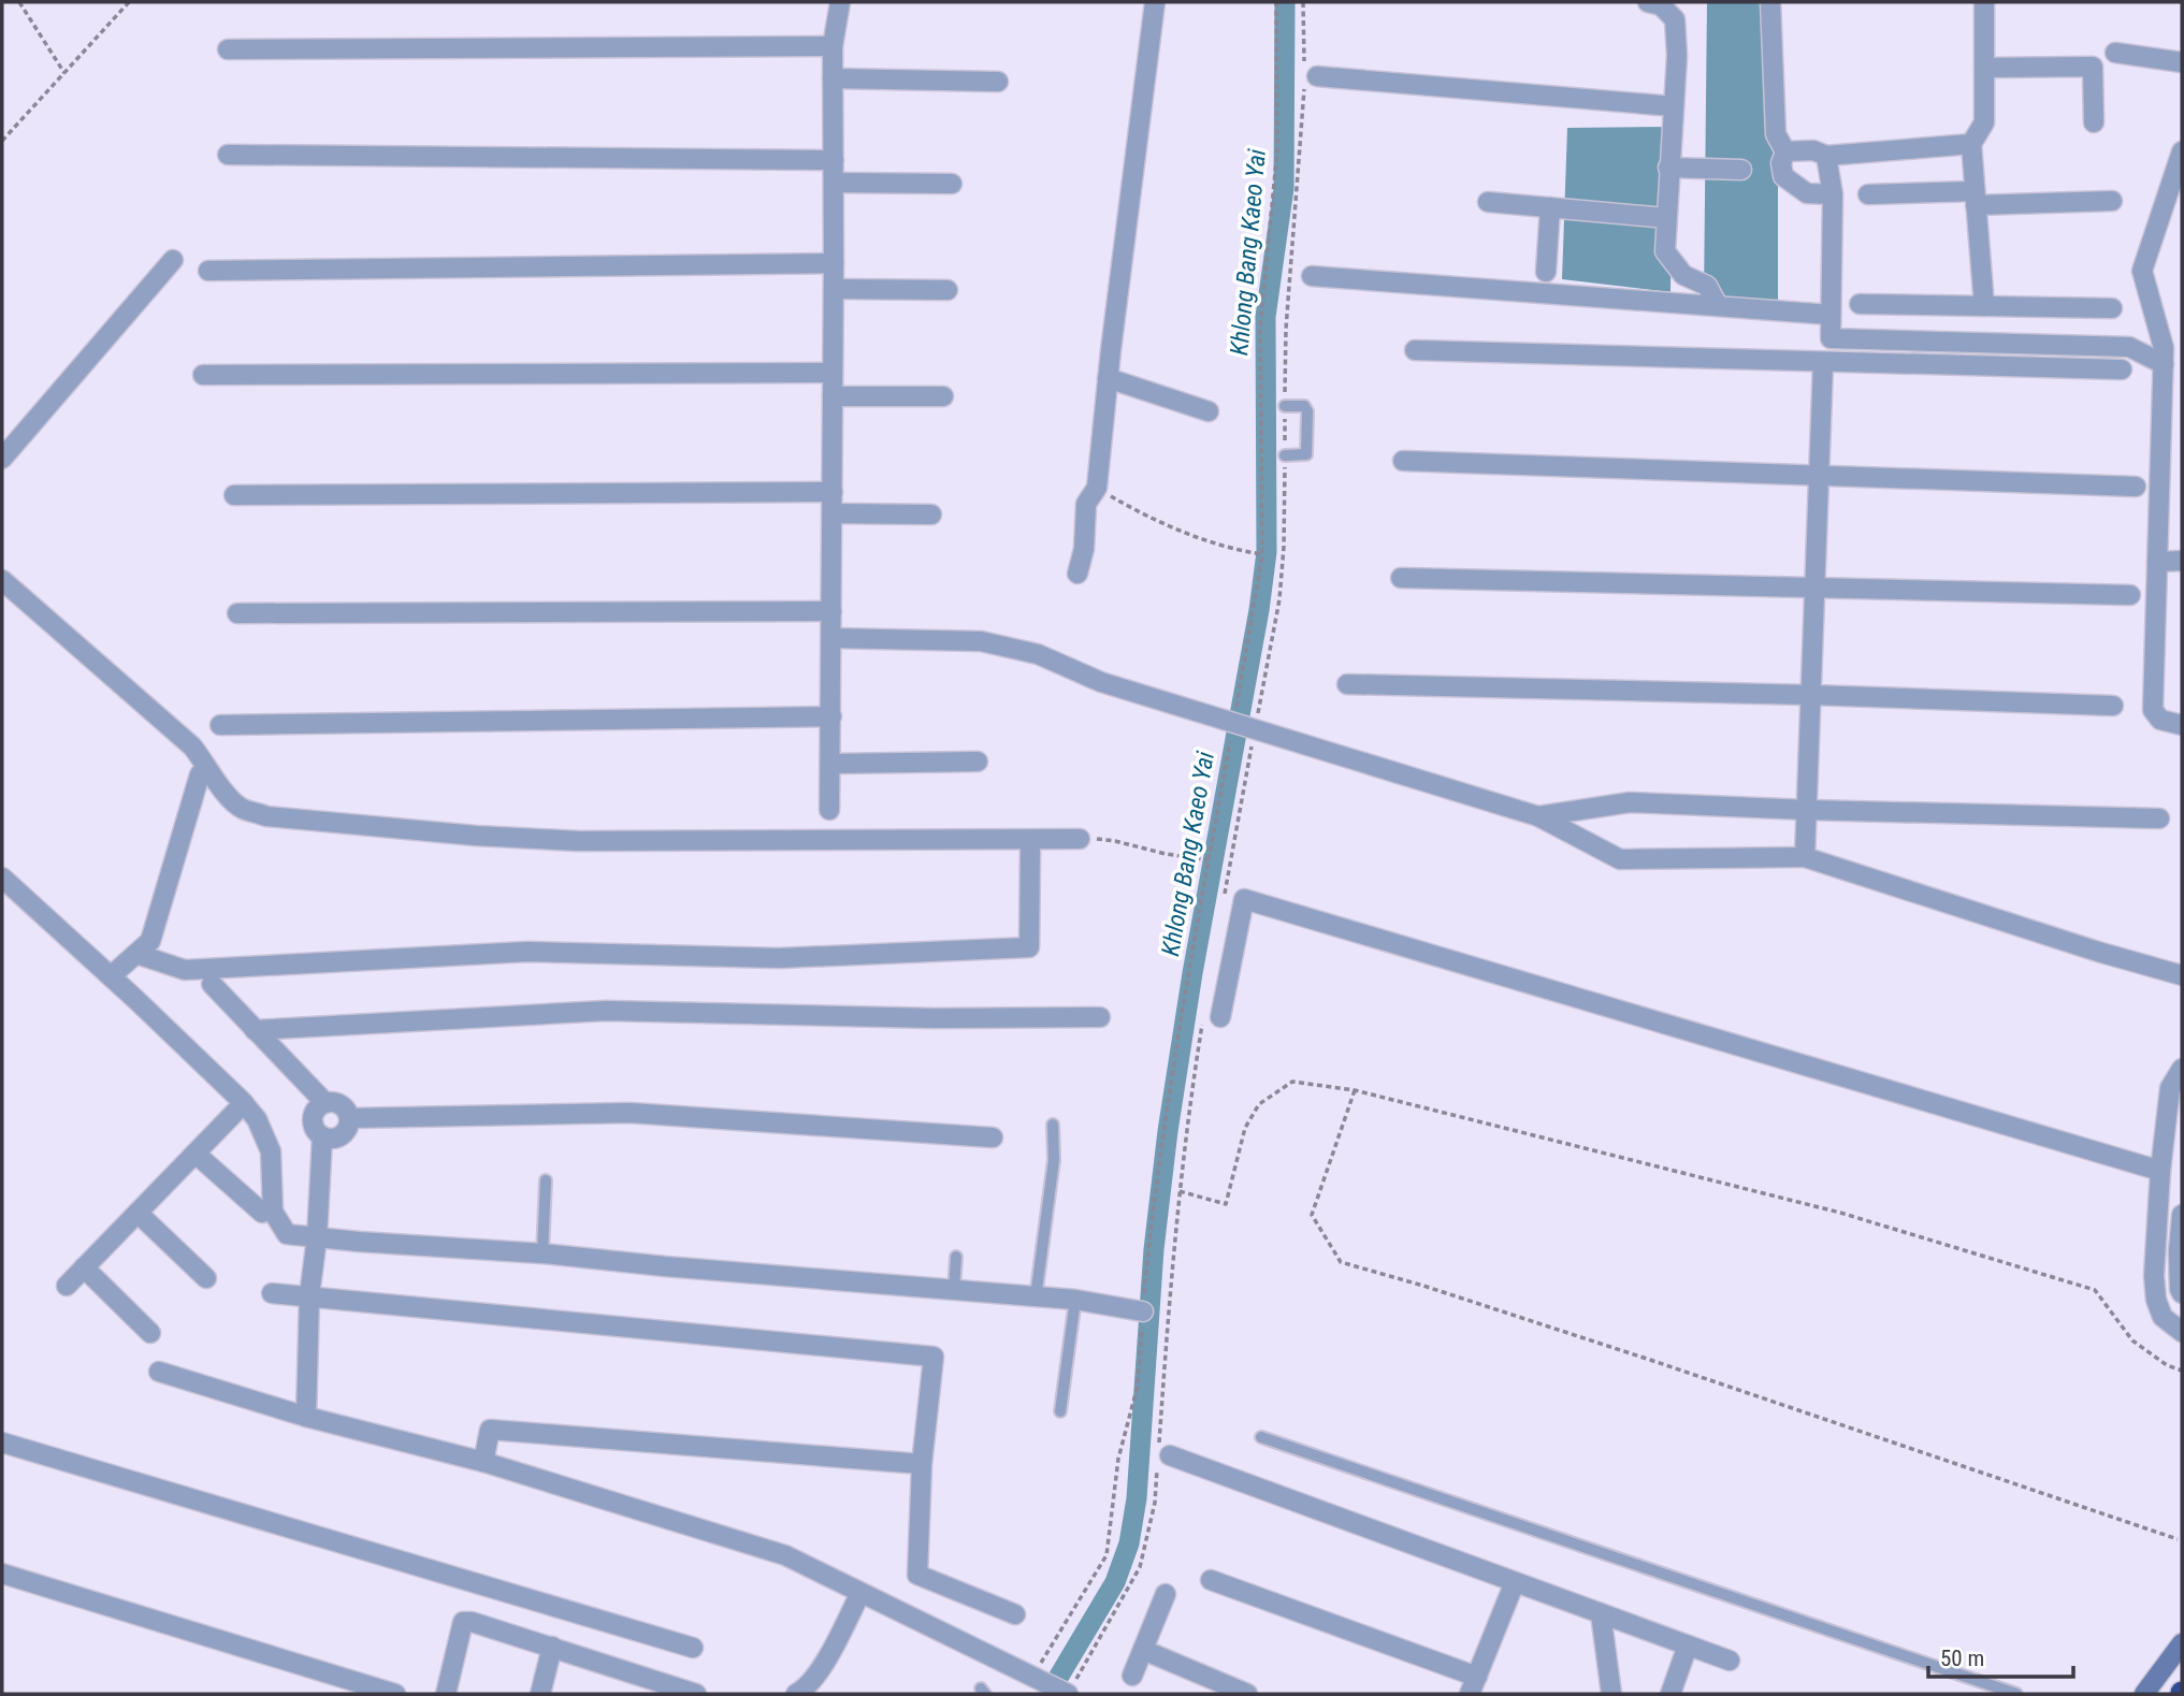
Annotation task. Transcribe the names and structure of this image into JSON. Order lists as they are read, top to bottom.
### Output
{
  "water": ["Khlong Bang Kaeo Yai"],
  "scale_bar": "50 m"
}
